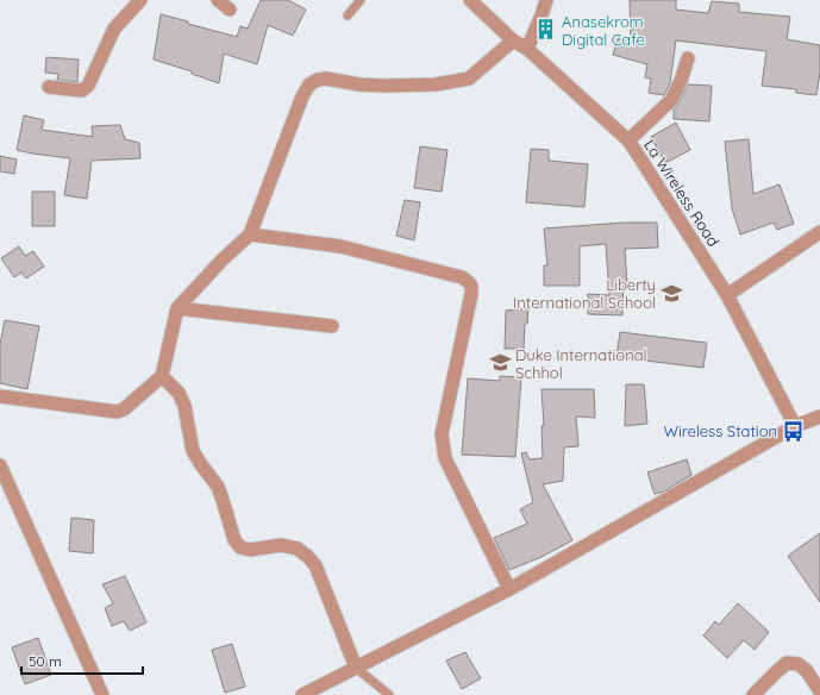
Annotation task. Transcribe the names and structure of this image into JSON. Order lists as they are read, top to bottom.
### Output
{
  "streets": {
    "street": ["La Wireless Road"]
  },
  "places": {
    "building": ["Anasekrom Digital Cafe"],
    "school or university": ["Liberty International School", "Duke International Schhol"],
    "bus stop": ["Wireless Station"]
  },
  "scale_bar": "50 m"
}
